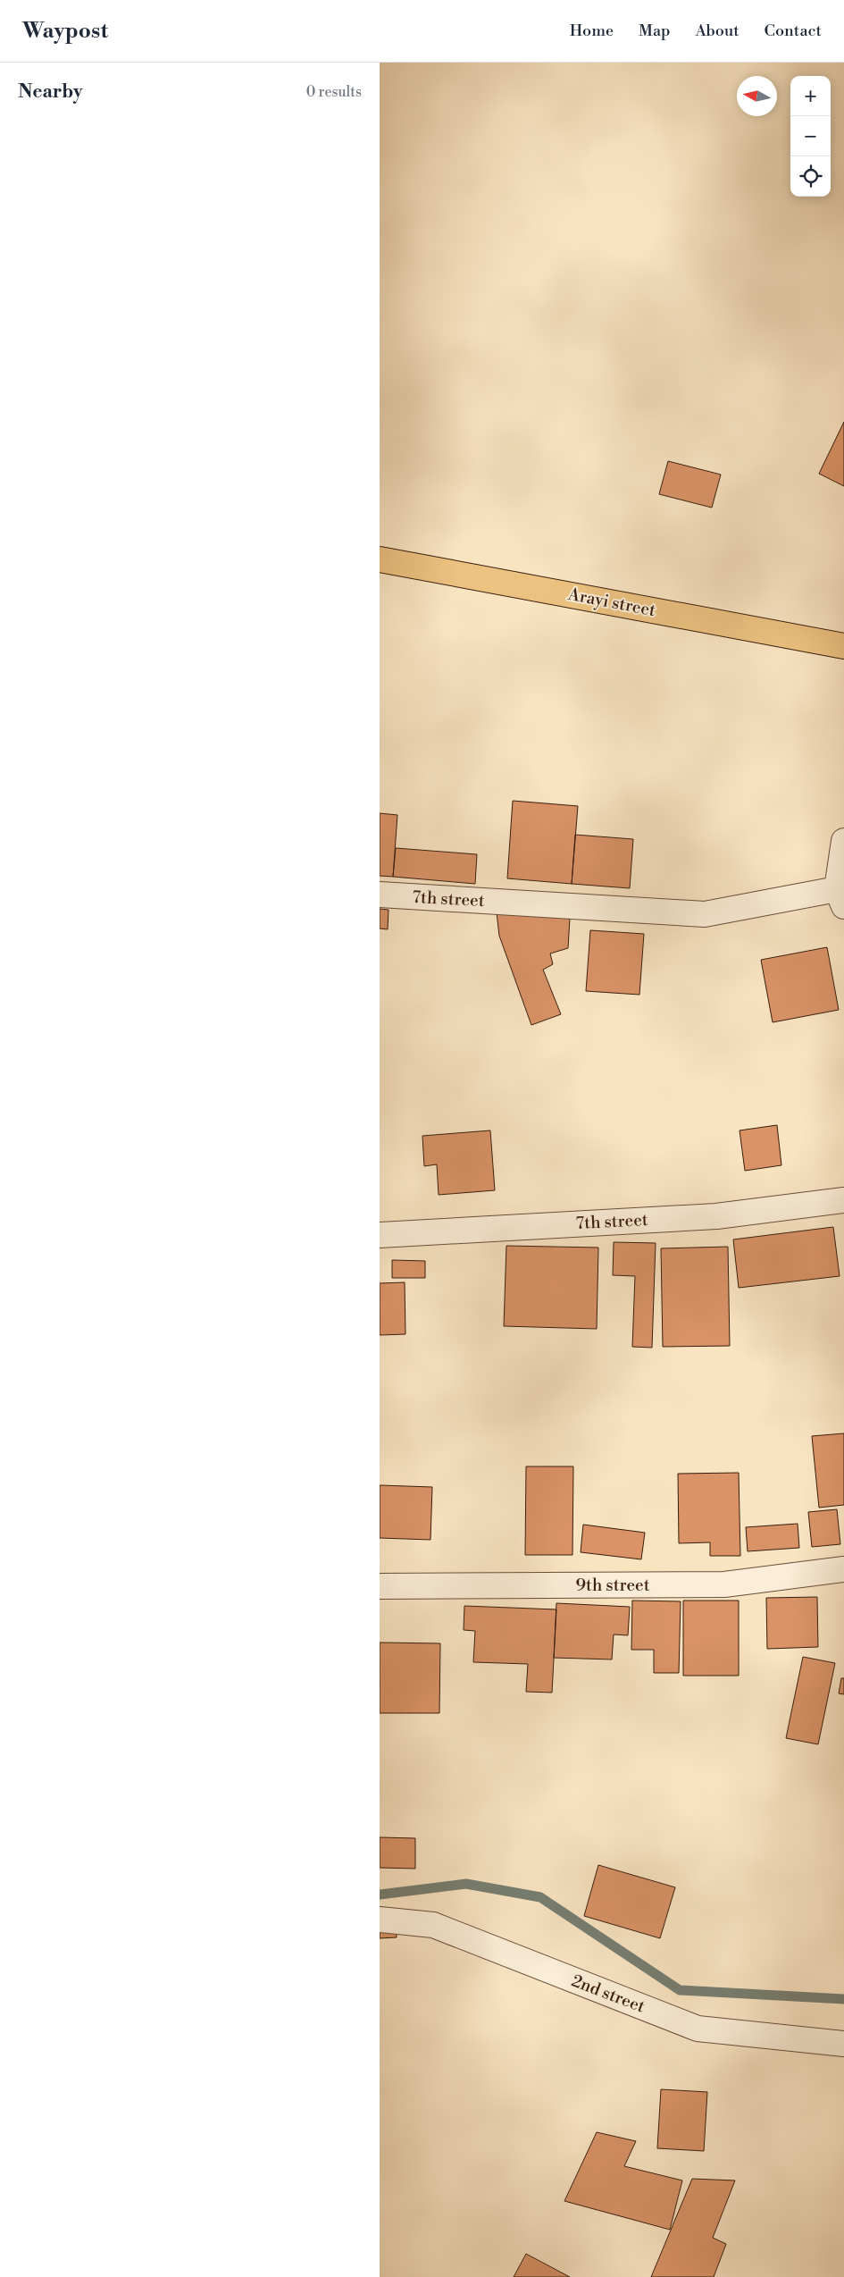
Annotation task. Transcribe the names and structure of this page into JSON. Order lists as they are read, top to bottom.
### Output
{
  "streets": {
    "main road": ["Arayi street"],
    "street": ["7th street", "9th street", "2nd street"]
  },
  "north": "left",
  "page": {
    "header": "Waypost",
    "nav": [
      "Home",
      "Map",
      "About",
      "Contact"
    ],
    "heading": ["Nearby", "0 results"],
    "map_buttons": ["+", "−"]
  }
}
